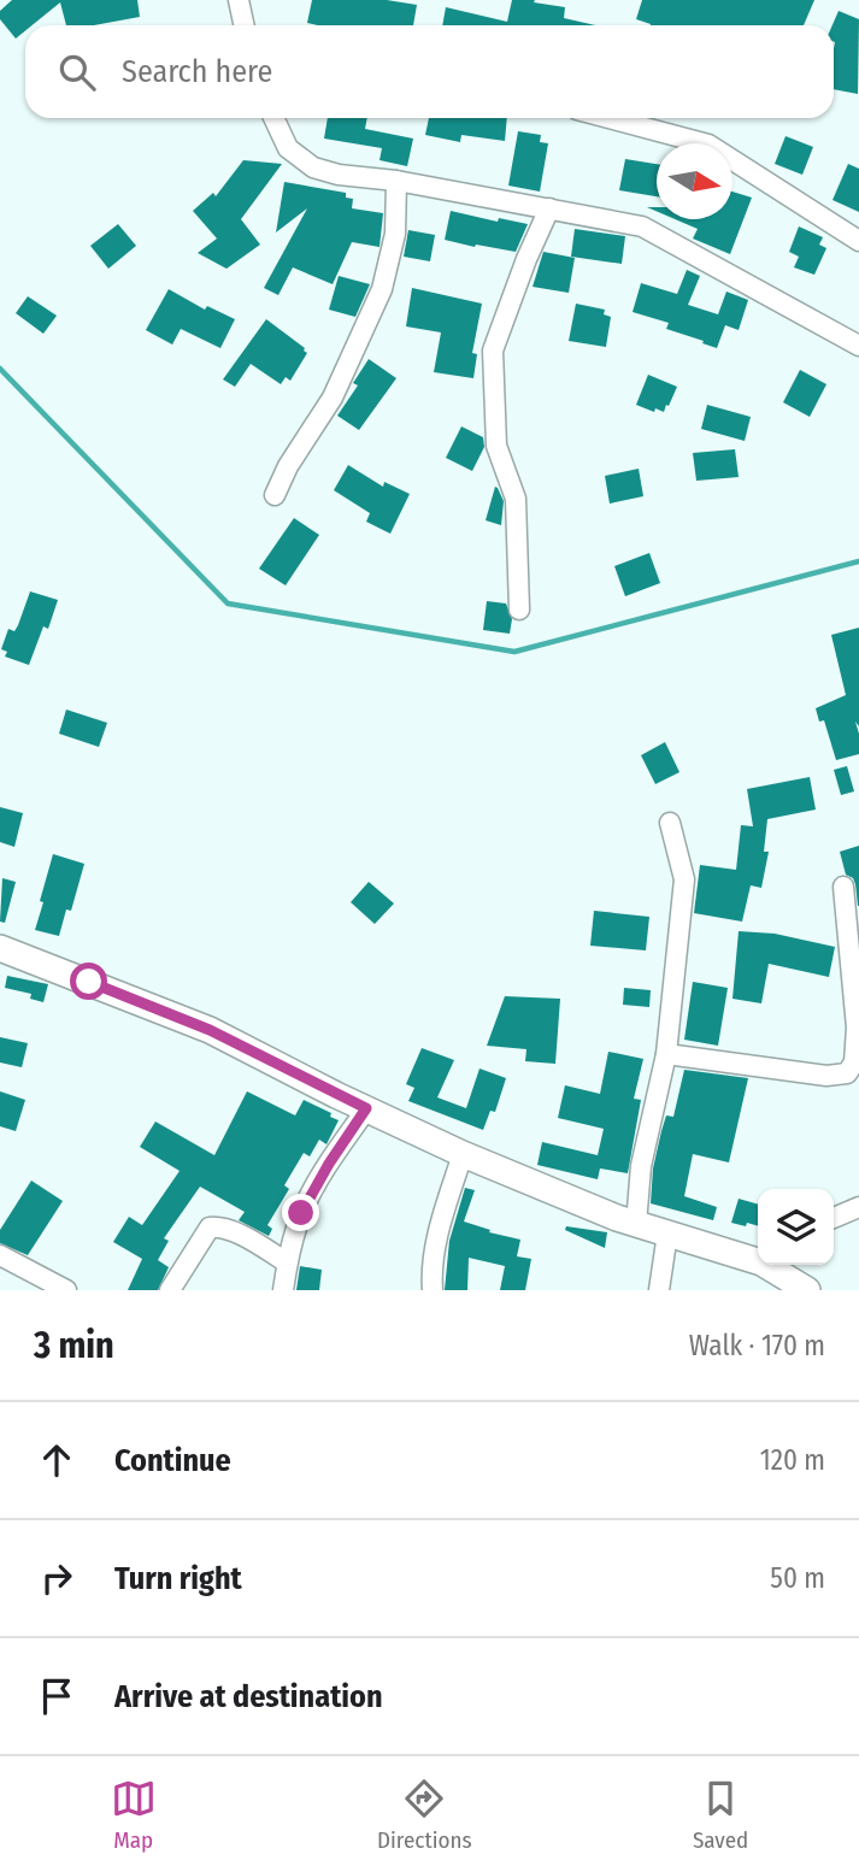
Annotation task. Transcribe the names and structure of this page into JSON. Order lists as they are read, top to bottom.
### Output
{
  "north": "right",
  "page": {
    "search": "Search here",
    "heading": ["3 min", "Walk · 170 m"],
    "list": [
      ["Continue", "120 m"],
      ["Turn right", "50 m"],
      "Arrive at destination"
    ],
    "nav": ["Map", "Directions", "Saved"]
  }
}
